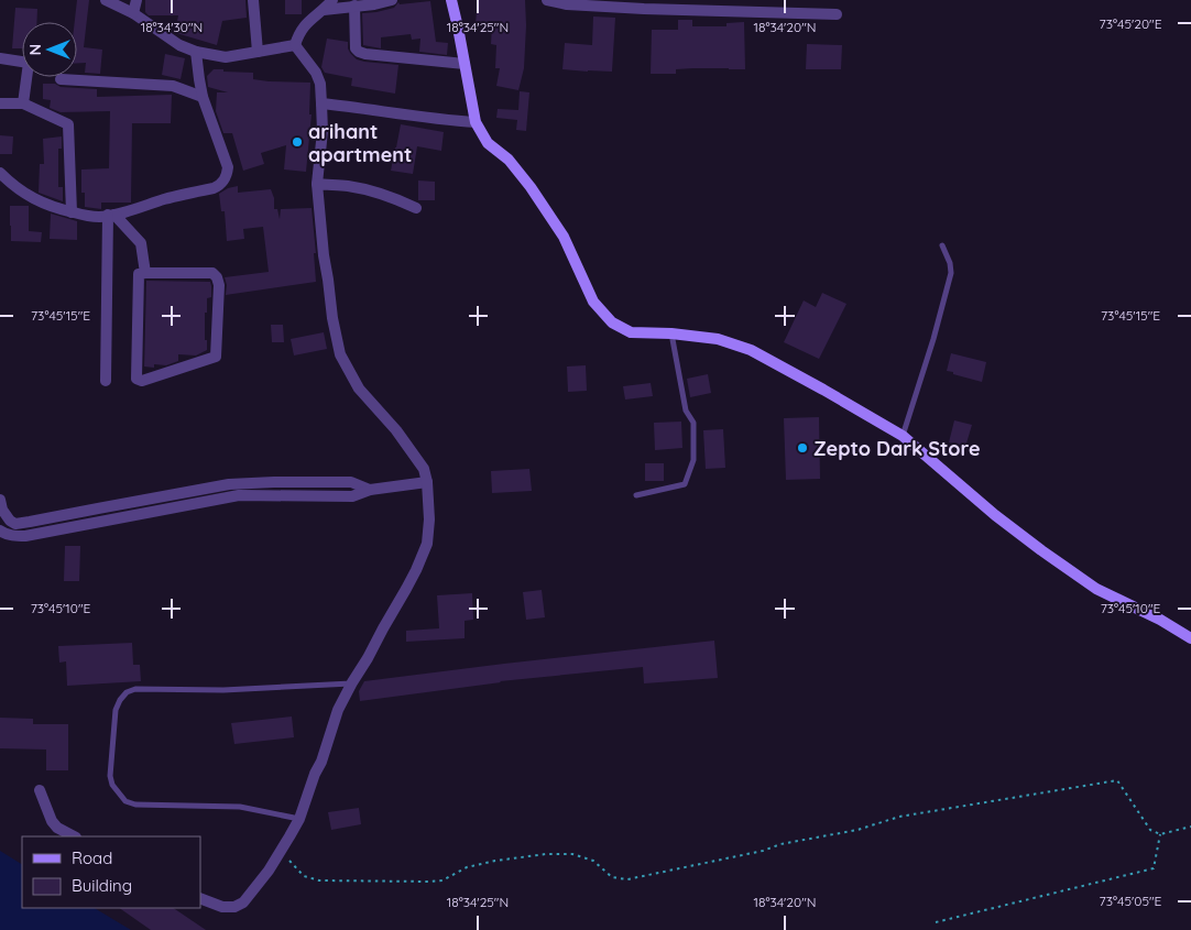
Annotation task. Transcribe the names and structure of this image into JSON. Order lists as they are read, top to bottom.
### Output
{
  "places": ["arihant apartment", "Zepto Dark Store"],
  "legend": ["Road", "Building"],
  "north": "left",
  "coordinates": [
    "73°45'20\"E",
    "18°34'30\"N",
    "18°34'25\"N",
    "18°34'20\"N",
    "73°45'15\"E",
    "73°45'10\"E",
    "73°45'05\"E"
  ]
}
